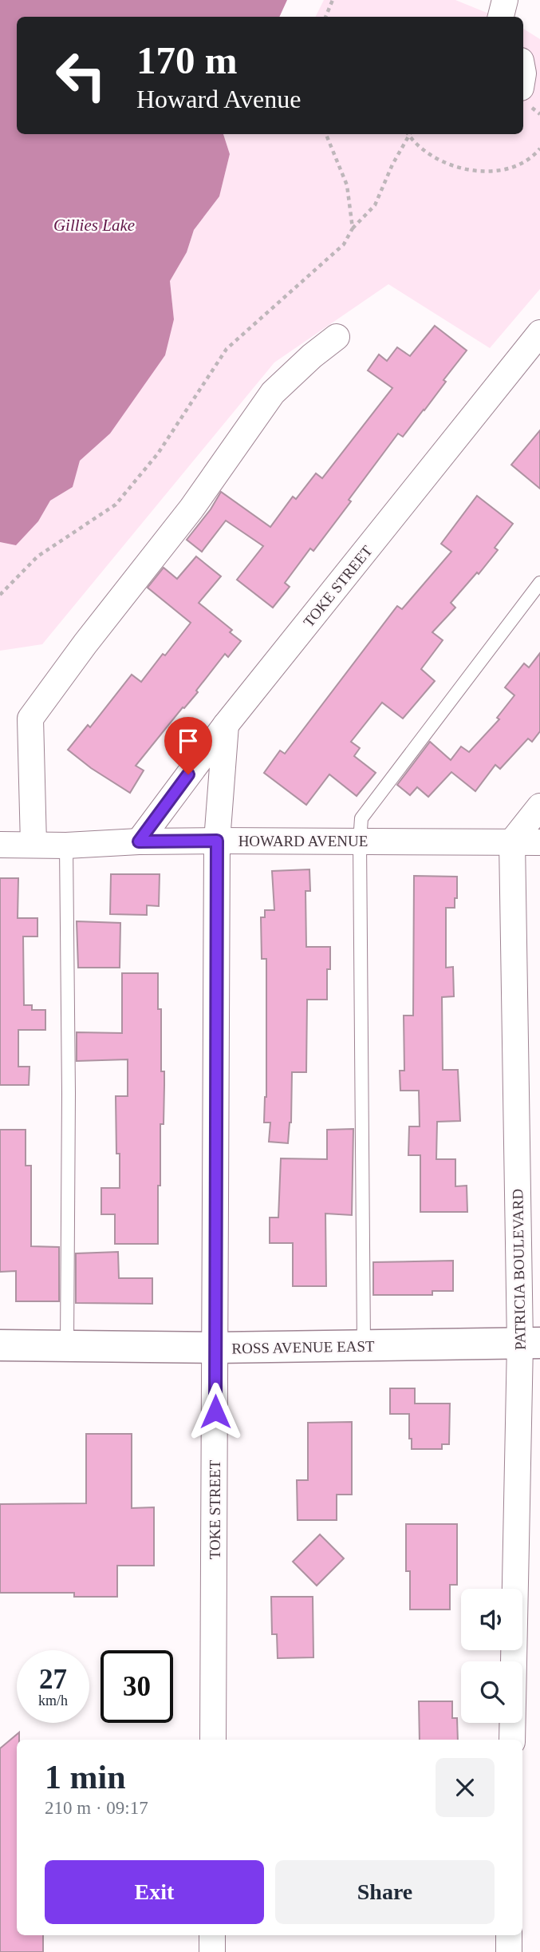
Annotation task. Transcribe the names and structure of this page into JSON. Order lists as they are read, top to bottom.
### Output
{
  "streets": {
    "main road": ["ROSS AVENUE EAST"],
    "street": ["TOKE STREET", "HOWARD AVENUE", "PATRICIA BOULEVARD"]
  },
  "crossings": [
    ["TOKE STREET", "HOWARD AVENUE"],
    ["TOKE STREET", "ROSS AVENUE EAST"],
    ["HOWARD AVENUE", "PATRICIA BOULEVARD"],
    ["PATRICIA BOULEVARD", "ROSS AVENUE EAST"]
  ],
  "water": ["Gillies Lake"],
  "page": {
    "turn": ["170 m", "Howard Avenue"],
    "speed": "27 km/h",
    "limit": "30",
    "heading": ["1 min", "210 m · 09:17"],
    "buttons": ["Exit", "Share"]
  }
}
